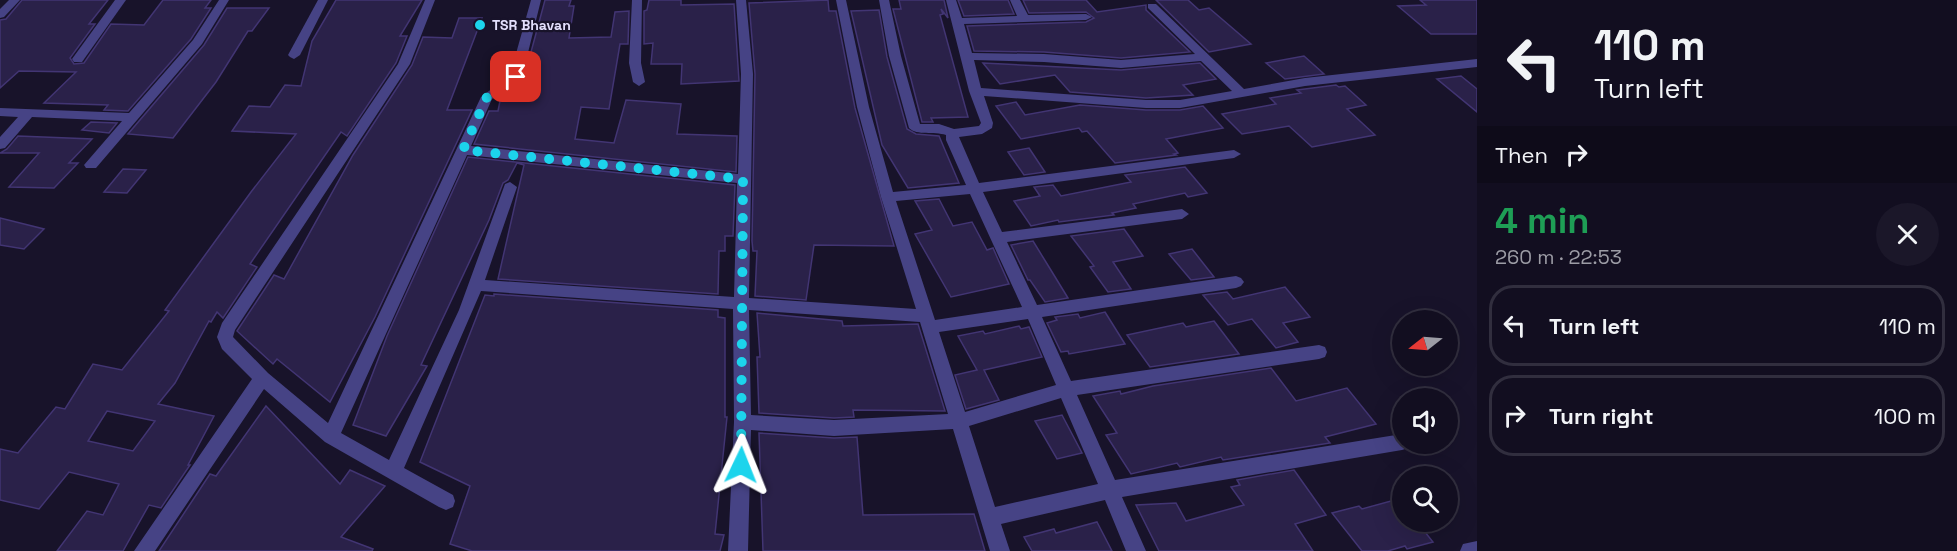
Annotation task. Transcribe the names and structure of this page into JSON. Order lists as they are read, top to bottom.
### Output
{
  "places": ["TSR Bhavan"],
  "north": "left",
  "page": {
    "turn": ["110 m", "Turn left"],
    "then": "Then",
    "heading": ["4 min", "260 m · 22:53"],
    "list": [
      {
        "name": "Turn left",
        "value": "110 m"
      },
      {
        "name": "Turn right",
        "value": "100 m"
      }
    ]
  }
}
